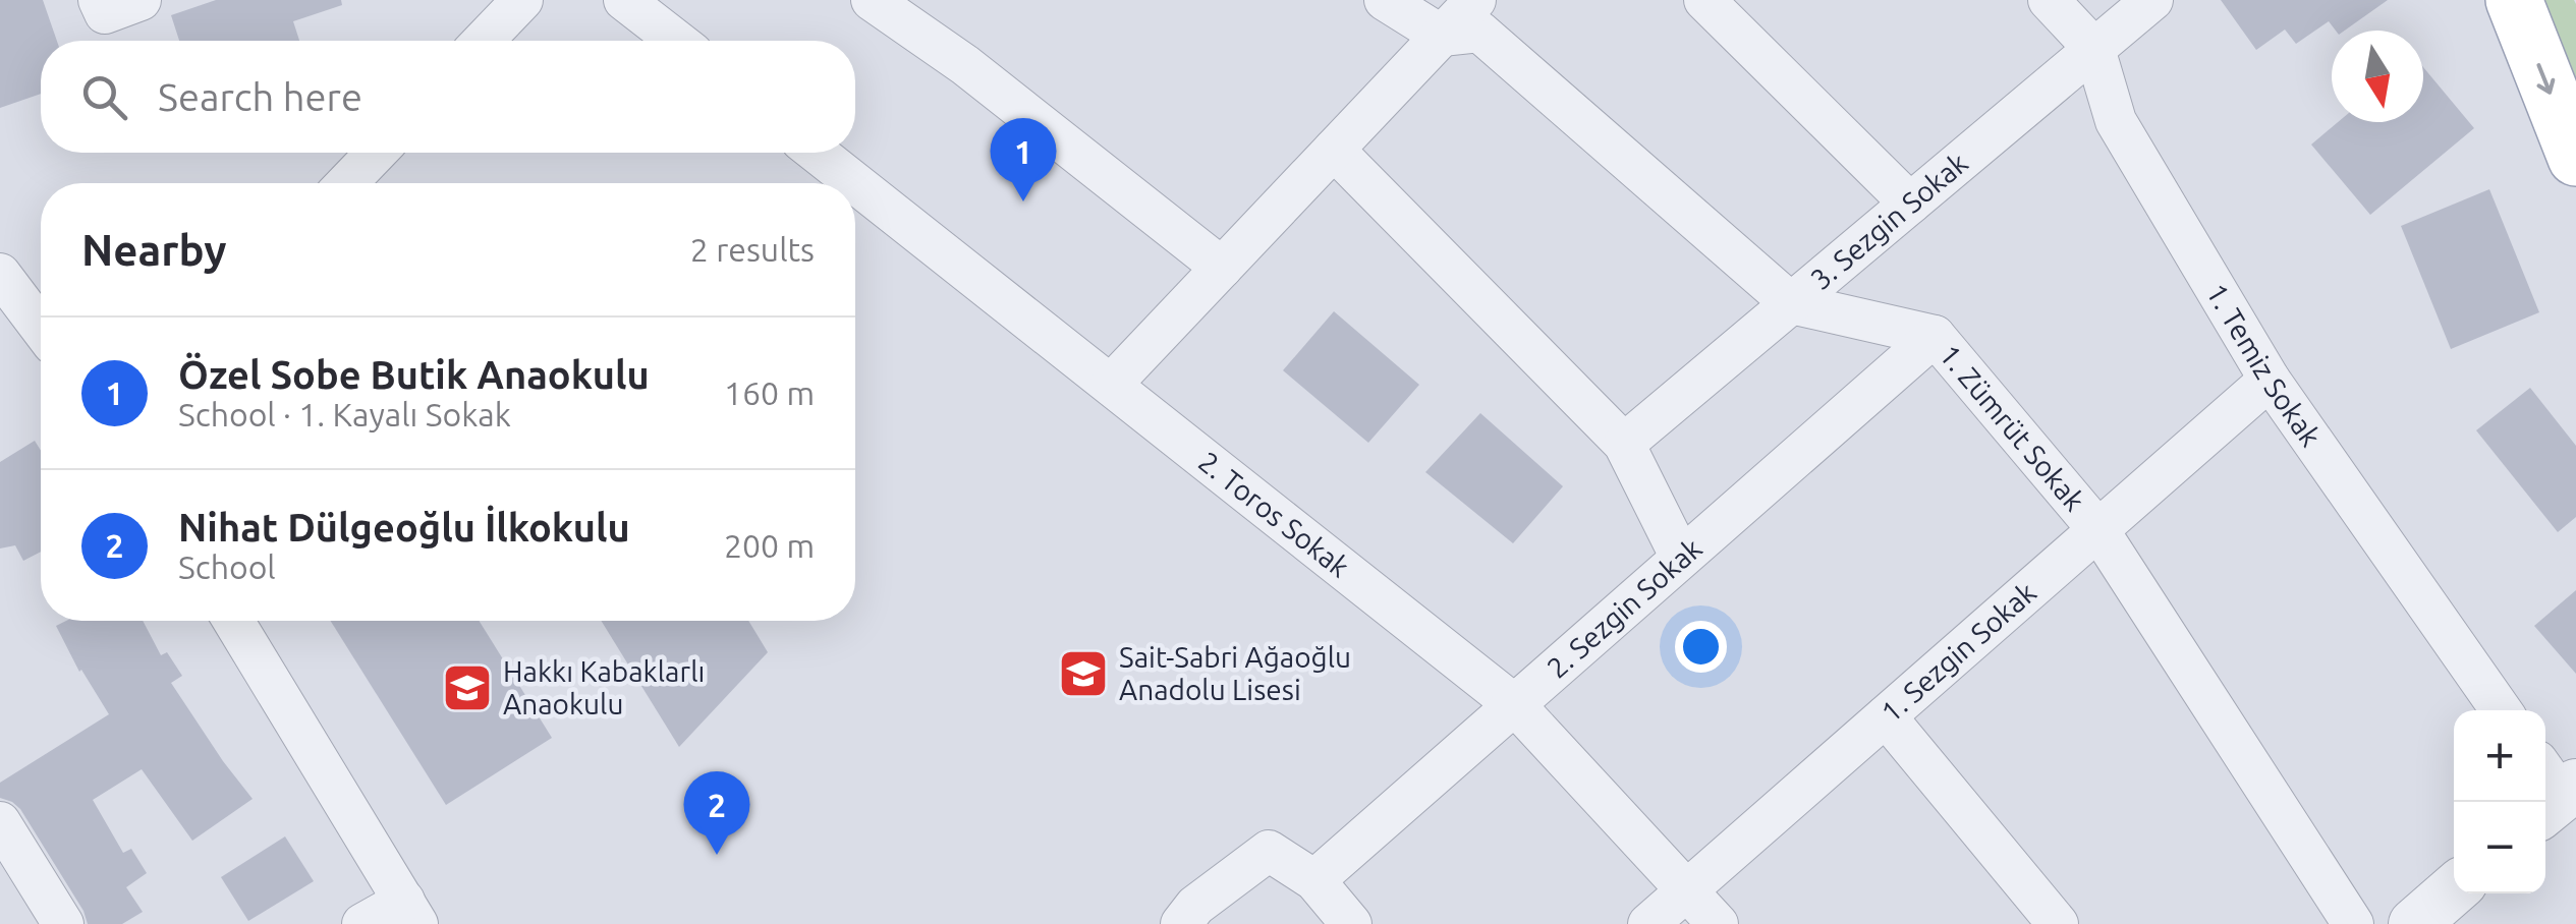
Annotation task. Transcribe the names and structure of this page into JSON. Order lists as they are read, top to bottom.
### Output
{
  "streets": {
    "street": [
      "3. Sezgin Sokak",
      "1. Temiz Sokak",
      "1. Zümrüt Sokak",
      "2. Toros Sokak",
      "2. Sezgin Sokak",
      "1. Sezgin Sokak"
    ]
  },
  "crossings": [
    ["3. Sezgin Sokak", "1. Temiz Sokak"],
    ["3. Sezgin Sokak", "1. Zümrüt Sokak"],
    ["1. Temiz Sokak", "1. Sezgin Sokak"],
    ["1. Zümrüt Sokak", "2. Sezgin Sokak"],
    ["1. Zümrüt Sokak", "1. Sezgin Sokak"],
    ["2. Toros Sokak", "2. Sezgin Sokak"],
    ["2. Toros Sokak", "1. Sezgin Sokak"]
  ],
  "places": {
    "school or university": ["Sait-Sabri Ağaoğlu Anadolu Lisesi", "Hakkı Kabaklarlı Anaokulu"]
  },
  "north": "bottom",
  "page": {
    "search": "Search here",
    "pins": ["1", "2"],
    "heading": ["Nearby", "2 results"],
    "list": [
      {
        "mark": "1",
        "name": "Özel Sobe Butik Anaokulu",
        "note": "School · 1. Kayalı Sokak",
        "value": "160 m"
      },
      {
        "mark": "2",
        "name": "Nihat Dülgeoğlu İlkokulu",
        "note": "School",
        "value": "200 m"
      }
    ],
    "map_buttons": ["+", "−"]
  }
}
